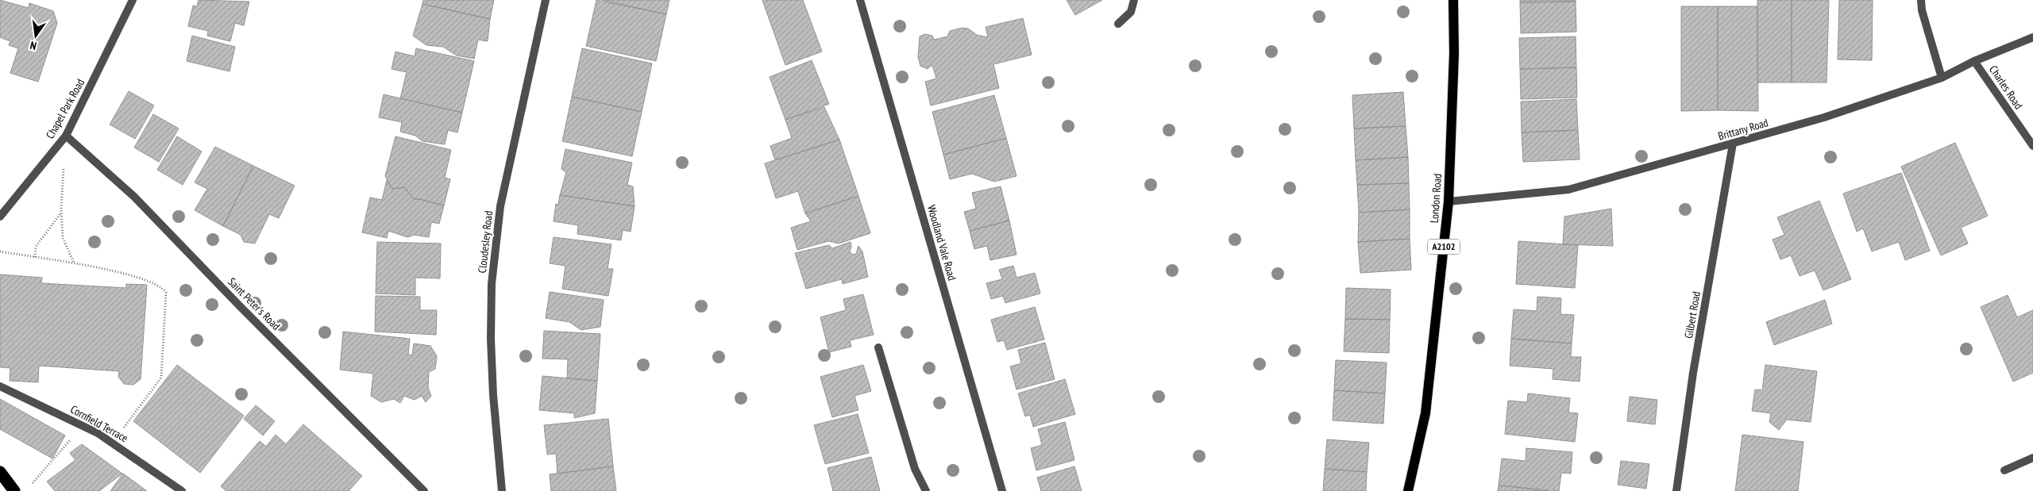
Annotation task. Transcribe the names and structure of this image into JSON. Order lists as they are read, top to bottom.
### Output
{
  "streets": {
    "main road": ["London Road", "A2102"],
    "street": [
      "Charles Road",
      "Chapel Park Road",
      "Brittany Road",
      "Cloudesley Road",
      "Woodland Vale Road",
      "Saint Peter's Road",
      "Gilbert Road",
      "Cornfield Terrace"
    ]
  },
  "crossings": [
    ["Charles Road", "Brittany Road"],
    ["Chapel Park Road", "Saint Peter's Road"],
    ["Brittany Road", "London Road"],
    ["Brittany Road", "Gilbert Road"]
  ],
  "north": "bottom"
}
